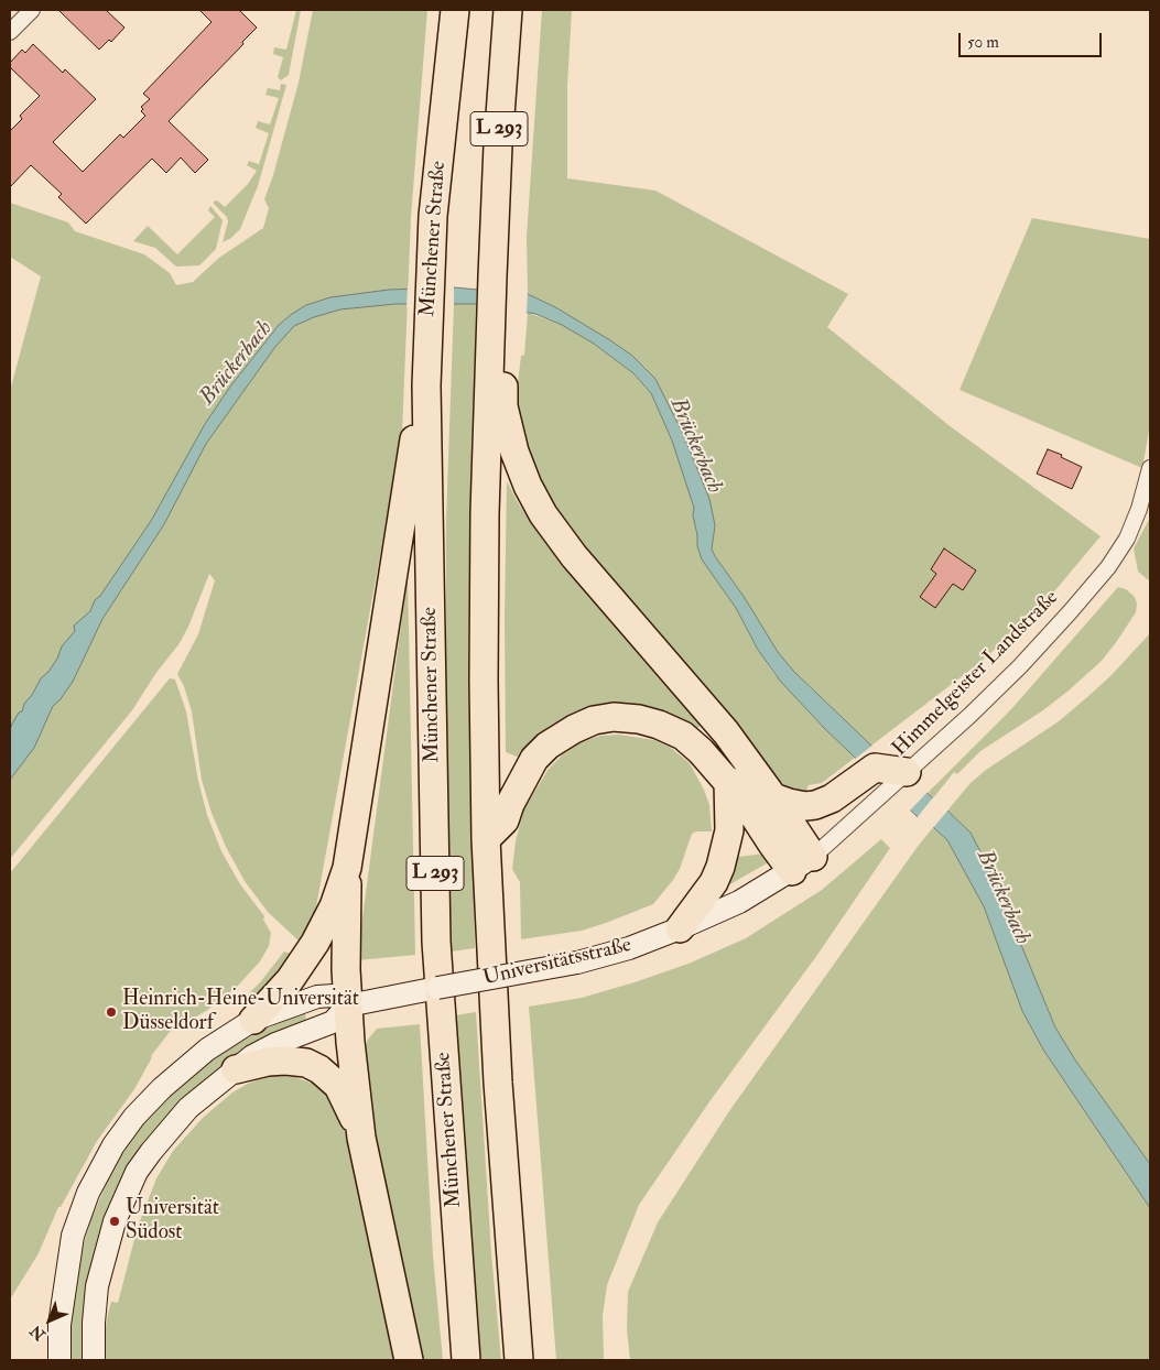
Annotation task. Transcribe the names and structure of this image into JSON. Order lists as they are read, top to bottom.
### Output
{
  "streets": {
    "highway": ["L 293", "Münchener Straße"],
    "street": ["Himmelgeister Landstraße", "Universitätsstraße"]
  },
  "crossings": [
    ["Himmelgeister Landstraße", "Universitätsstraße"]
  ],
  "water": ["Brückerbach"],
  "places": ["Heinrich-Heine-Universität Düsseldorf", "Universität Südost"],
  "scale_bar": "50 m",
  "north": "bottom left"
}
